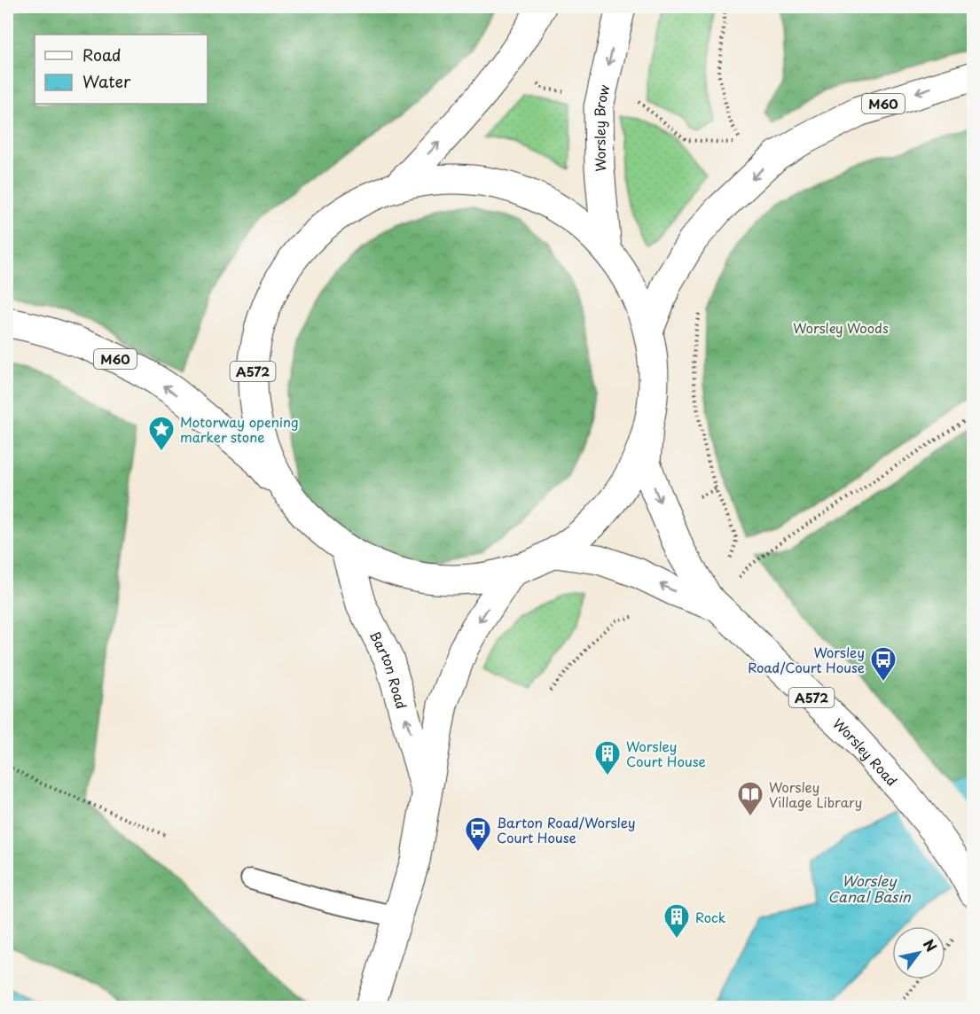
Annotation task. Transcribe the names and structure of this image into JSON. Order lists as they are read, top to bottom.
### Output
{
  "streets": {
    "main road": [
      "M60",
      "Worsley Brow",
      "A572",
      "Barton Road",
      "Worsley Road"
    ]
  },
  "crossings": [
    ["M60", "A572"],
    ["Worsley Brow", "A572"],
    ["A572", "Barton Road"],
    ["A572", "Worsley Road"]
  ],
  "water": ["Worsley Canal Basin"],
  "parks": ["Worsley Woods"],
  "places": {
    "place": ["Motorway opening marker stone"],
    "bus stop": ["Worsley Road/Court House", "Barton Road/Worsley Court House"],
    "building": ["Worsley Court House", "Rock"],
    "library": ["Worsley Village Library"]
  },
  "legend": ["Road", "Water"],
  "north": "top right"
}
